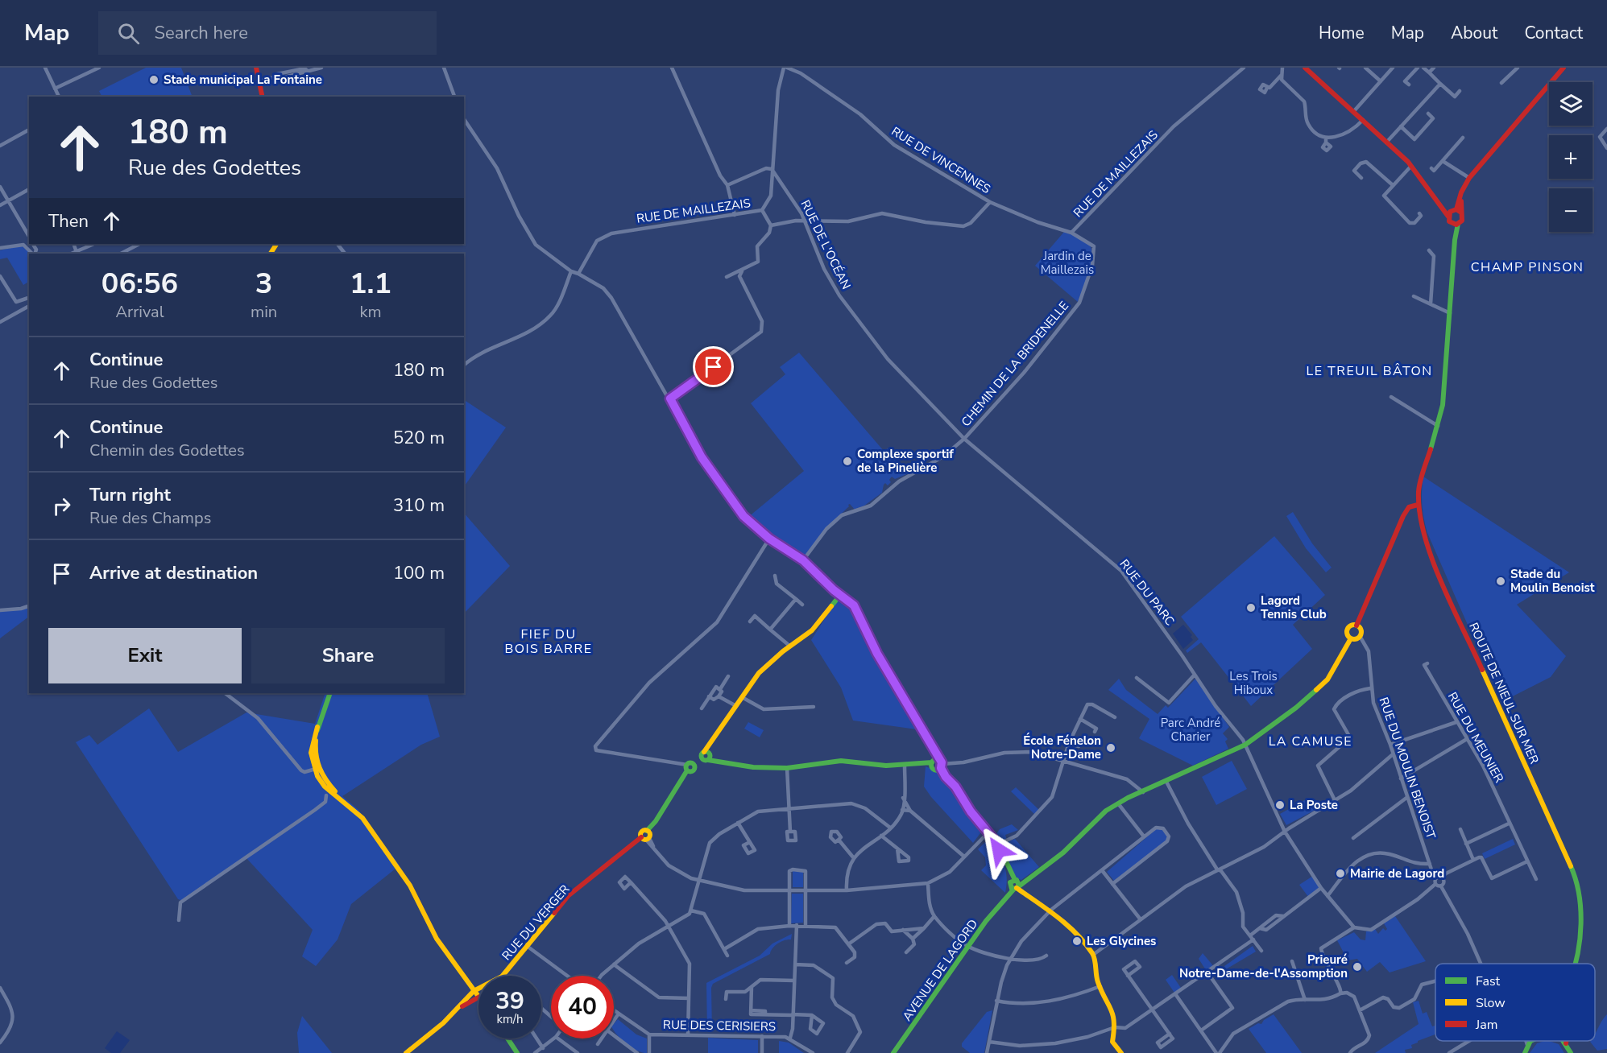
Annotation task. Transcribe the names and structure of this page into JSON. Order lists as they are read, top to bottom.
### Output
{
  "streets": {
    "street": [
      "RUE DE VINCENNES",
      "RUE DE MAILLEZAIS",
      "RUE DE L'OCÉAN",
      "CHEMIN DE LA BRIDENELLE",
      "RUE DU PARC",
      "ROUTE DE NIEUL SUR MER",
      "RUE DU MEUNIER",
      "RUE DU MOULIN BENOIST",
      "RUE DU VERGER",
      "AVENUE DE LAGORD",
      "RUE DES CERISIERS"
    ]
  },
  "crossings": [
    ["RUE DE VINCENNES", "RUE DE MAILLEZAIS"],
    ["RUE DE MAILLEZAIS", "CHEMIN DE LA BRIDENELLE"],
    ["RUE DE L'OCÉAN", "CHEMIN DE LA BRIDENELLE"],
    ["RUE DE L'OCÉAN", "RUE DU PARC"],
    ["CHEMIN DE LA BRIDENELLE", "RUE DU PARC"],
    ["RUE DU PARC", "AVENUE DE LAGORD"],
    ["RUE DU MOULIN BENOIST", "AVENUE DE LAGORD"]
  ],
  "districts": [
    "CHAMP PINSON",
    "LE TREUIL BÂTON",
    "FIEF DU BOIS BARRE",
    "LA CAMUSE"
  ],
  "parks": ["Jardin de Maillezais", "Les Trois Hiboux", "Parc André Charier"],
  "places": [
    "Stade municipal La Fontaine",
    "Complexe sportif de la Pinelière",
    "Stade du Moulin Benoist",
    "Lagord Tennis Club",
    "École Fénelon Notre-Dame",
    "La Poste",
    "Mairie de Lagord",
    "Les Glycines",
    "Prieuré Notre-Dame-de-l'Assomption"
  ],
  "legend": ["Fast", "Slow", "Jam"],
  "page": {
    "header": "Map",
    "search": "Search here",
    "nav": [
      "Home",
      "Map",
      "About",
      "Contact"
    ],
    "map_buttons": ["+", "−"],
    "turn": ["180 m", "Rue des Godettes"],
    "then": "Then",
    "eta": [
      "06:56",
      "Arrival",
      "3",
      "min",
      "1.1",
      "km"
    ],
    "list": [
      {
        "name": "Continue",
        "note": "Rue des Godettes",
        "value": "180 m"
      },
      {
        "name": "Continue",
        "note": "Chemin des Godettes",
        "value": "520 m"
      },
      {
        "name": "Turn right",
        "note": "Rue des Champs",
        "value": "310 m"
      },
      {
        "name": "Arrive at destination",
        "value": "100 m"
      }
    ],
    "buttons": ["Exit", "Share"],
    "speed": "39 km/h",
    "limit": "40"
  }
}
